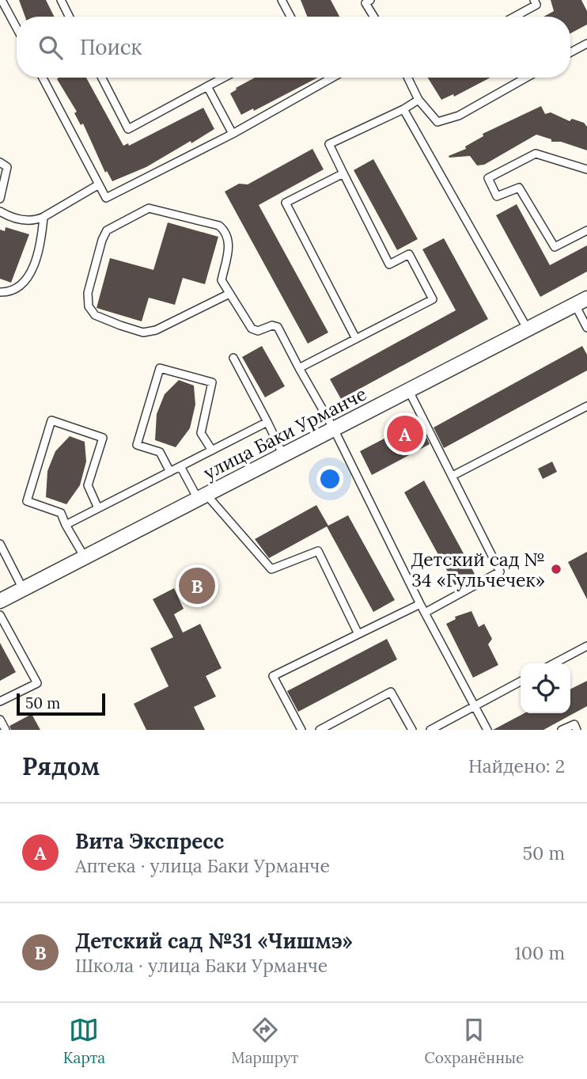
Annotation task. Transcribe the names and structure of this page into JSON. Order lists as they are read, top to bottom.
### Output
{
  "streets": {
    "street": ["улица Баки Урманче"]
  },
  "places": ["Детский сад № 34 «Гульчечек»"],
  "scale_bar": "50 m",
  "page": {
    "search": "Поиск",
    "pins": ["A", "B"],
    "scale": "50 m",
    "heading": ["Рядом", "Найдено: 2"],
    "list": [
      {
        "mark": "A",
        "name": "Вита Экспресс",
        "note": "Аптека · улица Баки Урманче",
        "value": "50 m"
      },
      {
        "mark": "B",
        "name": "Детский сад №31 «Чишмэ»",
        "note": "Школа · улица Баки Урманче",
        "value": "100 m"
      }
    ],
    "nav": ["Карта", "Маршрут", "Сохранённые"]
  }
}
